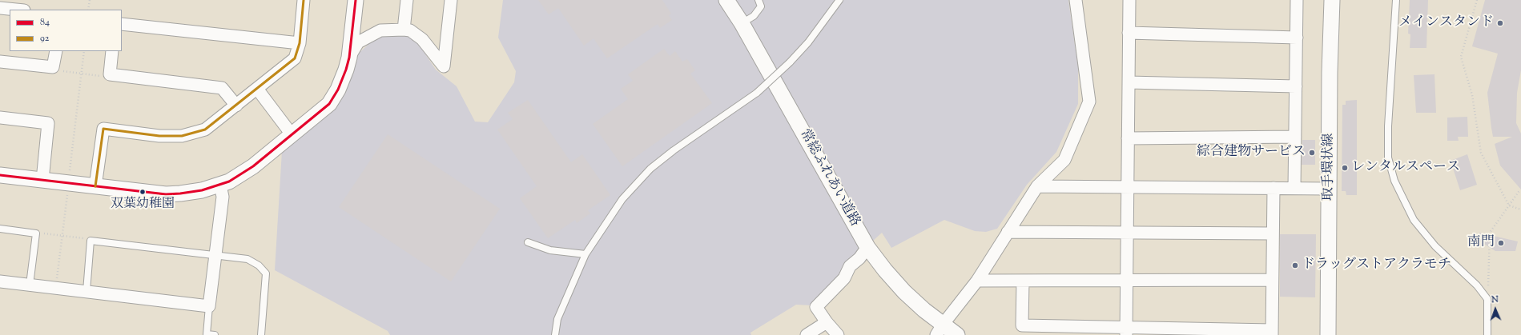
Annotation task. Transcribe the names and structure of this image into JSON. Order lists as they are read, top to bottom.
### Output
{
  "streets": {
    "street": ["取手環状線", "常総ふれあい道路"]
  },
  "places": [
    "メインスタンド",
    "綜合建物サービス",
    "レンタルスペース",
    "双葉幼稚園",
    "南門",
    "ドラッグストアクラモチ"
  ],
  "lines": ["transit line 84", "transit line 92"],
  "legend": ["84", "92"],
  "north": "top"
}
